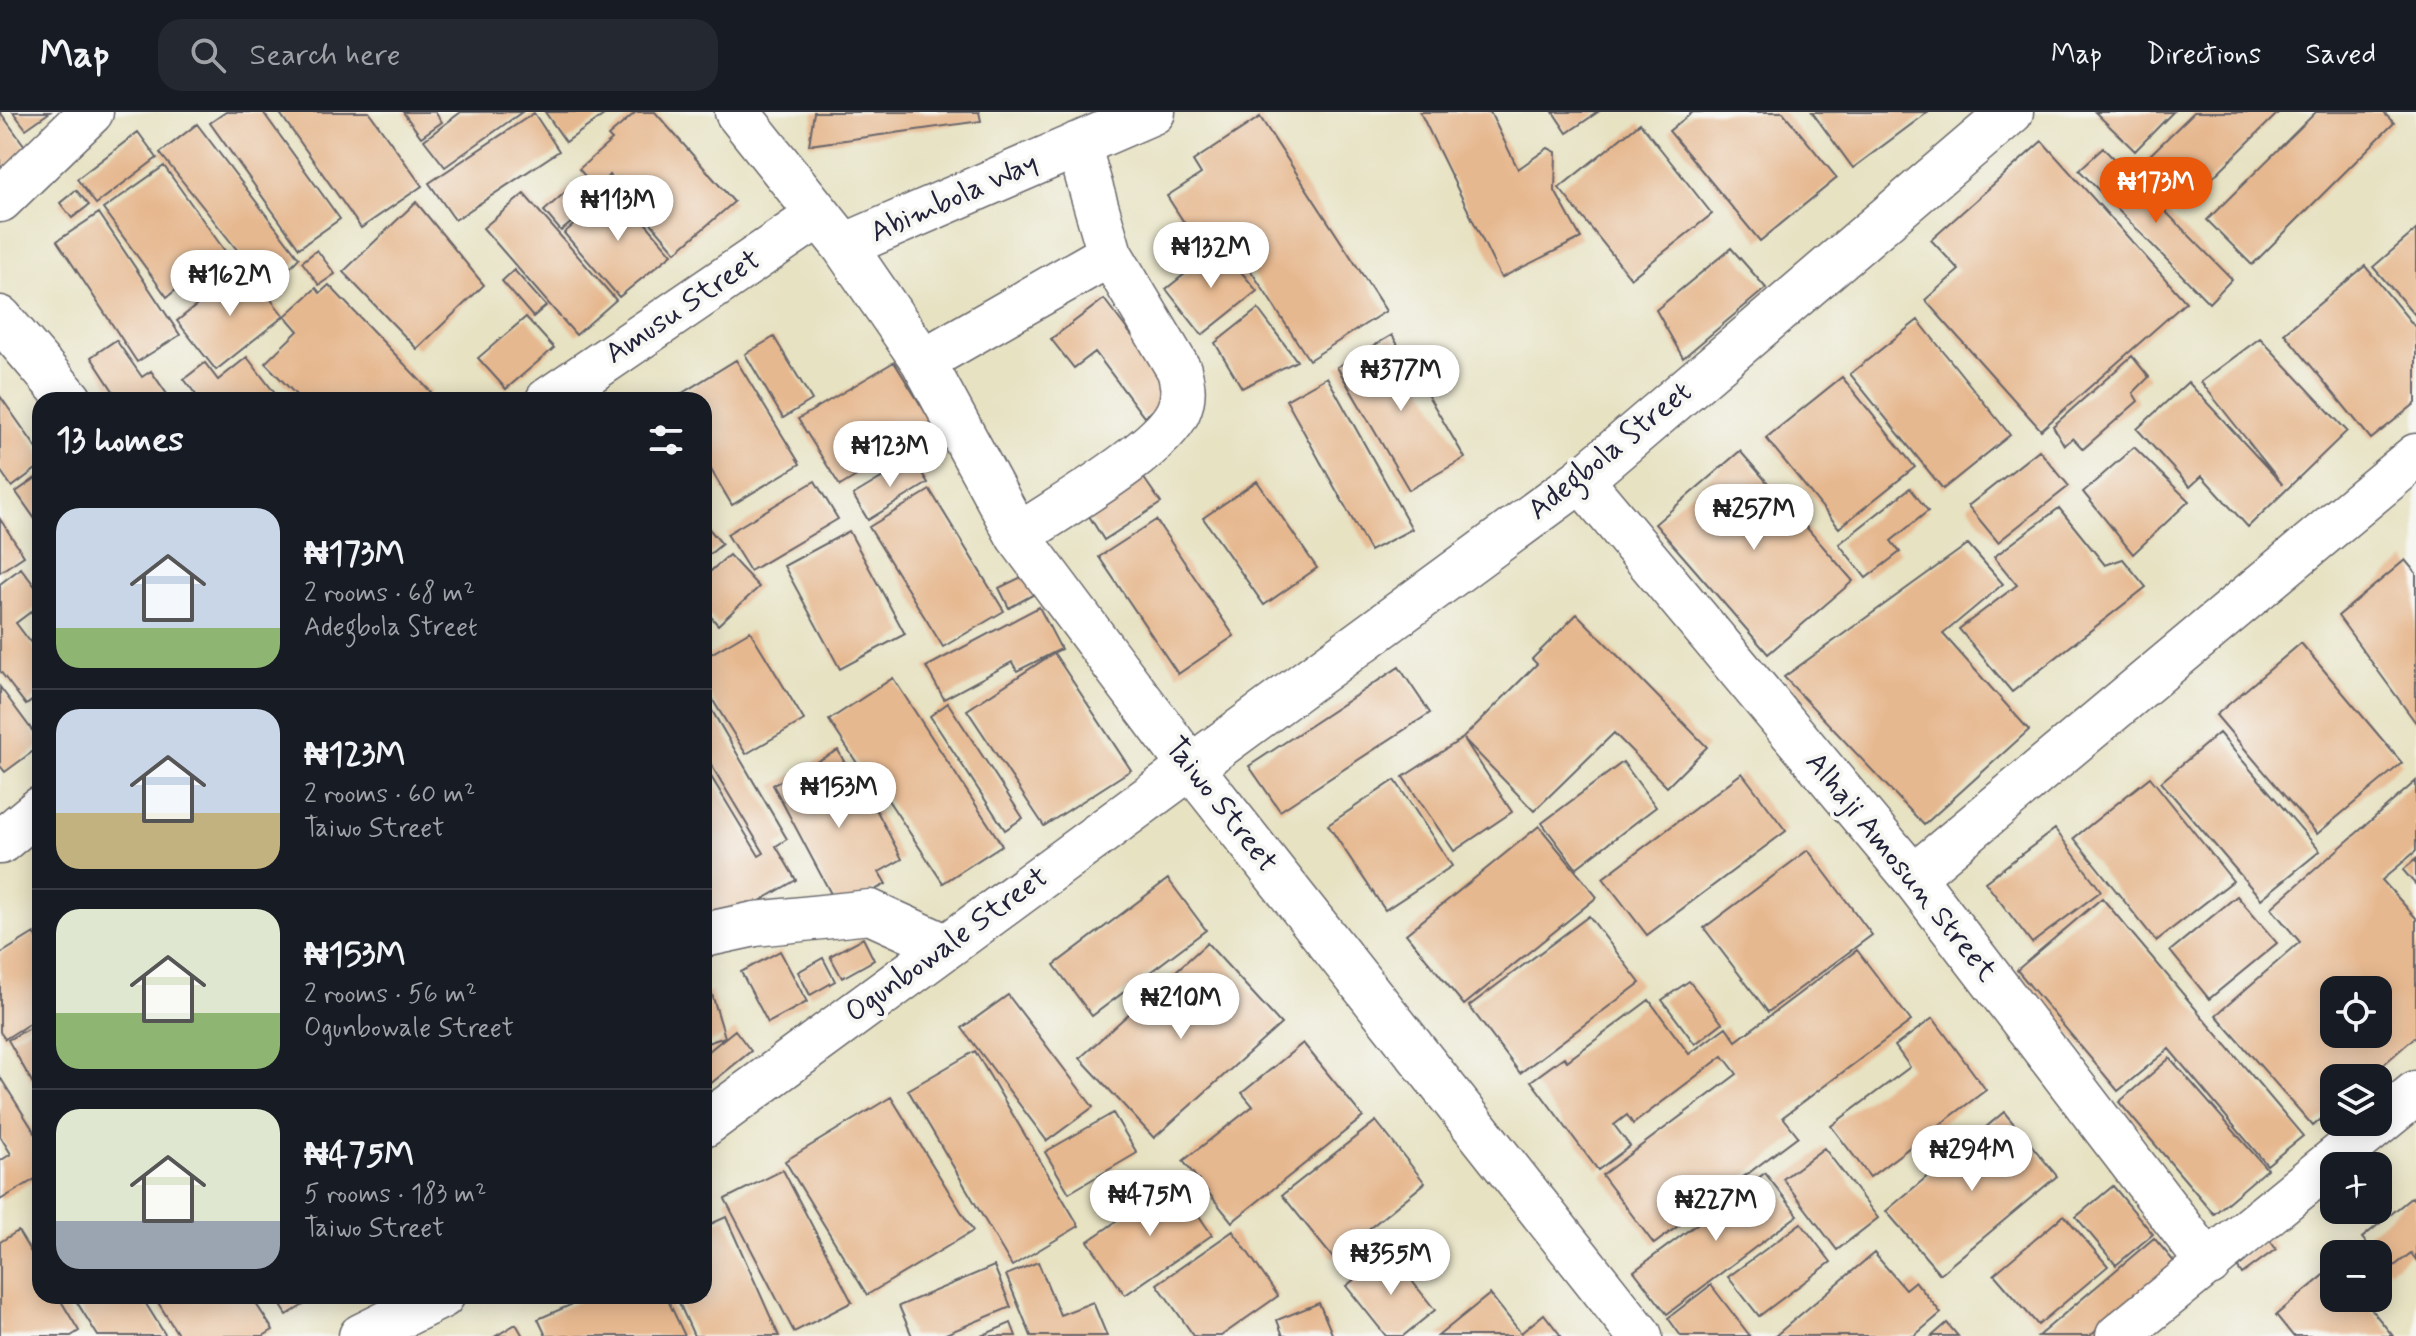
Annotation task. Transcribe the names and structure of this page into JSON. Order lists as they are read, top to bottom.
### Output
{
  "streets": {
    "street": [
      "Abimbola Way",
      "Amusu Street",
      "Adegbola Street",
      "Taiwo Street",
      "Alhaji Amosun Street",
      "Ogunbowale Street"
    ]
  },
  "crossings": [
    ["Abimbola Way", "Amusu Street"],
    ["Abimbola Way", "Taiwo Street"],
    ["Amusu Street", "Taiwo Street"],
    ["Adegbola Street", "Taiwo Street"],
    ["Adegbola Street", "Alhaji Amosun Street"],
    ["Adegbola Street", "Ogunbowale Street"],
    ["Taiwo Street", "Ogunbowale Street"]
  ],
  "page": {
    "header": "Map",
    "search": "Search here",
    "nav": ["Map", "Directions", "Saved"],
    "price": [
      "₦173M",
      "₦113M",
      "₦132M",
      "₦162M",
      "₦377M",
      "₦123M",
      "₦257M",
      "₦153M",
      "₦210M",
      "₦294M",
      "₦475M",
      "₦227M",
      "₦355M"
    ],
    "heading": "13 homes",
    "list": [
      {
        "name": "₦173M",
        "note": "2 rooms · 68 m² · Adegbola Street"
      },
      {
        "name": "₦123M",
        "note": "2 rooms · 60 m² · Taiwo Street"
      },
      {
        "name": "₦153M",
        "note": "2 rooms · 56 m² · Ogunbowale Street"
      },
      {
        "name": "₦475M",
        "note": "5 rooms · 183 m² · Taiwo Street"
      }
    ],
    "map_buttons": ["+", "−"]
  }
}
